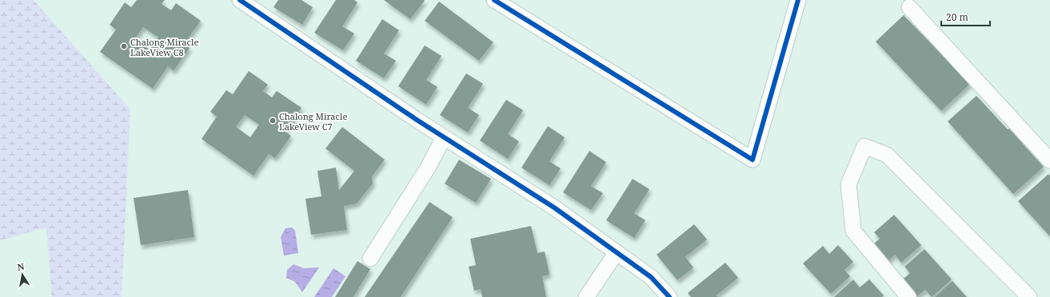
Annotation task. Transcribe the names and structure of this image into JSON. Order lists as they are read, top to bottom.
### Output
{
  "places": ["Chalong Miracle LakeView C8", "Chalong Miracle LakeView C7"],
  "scale_bar": "20 m",
  "north": "top"
}
